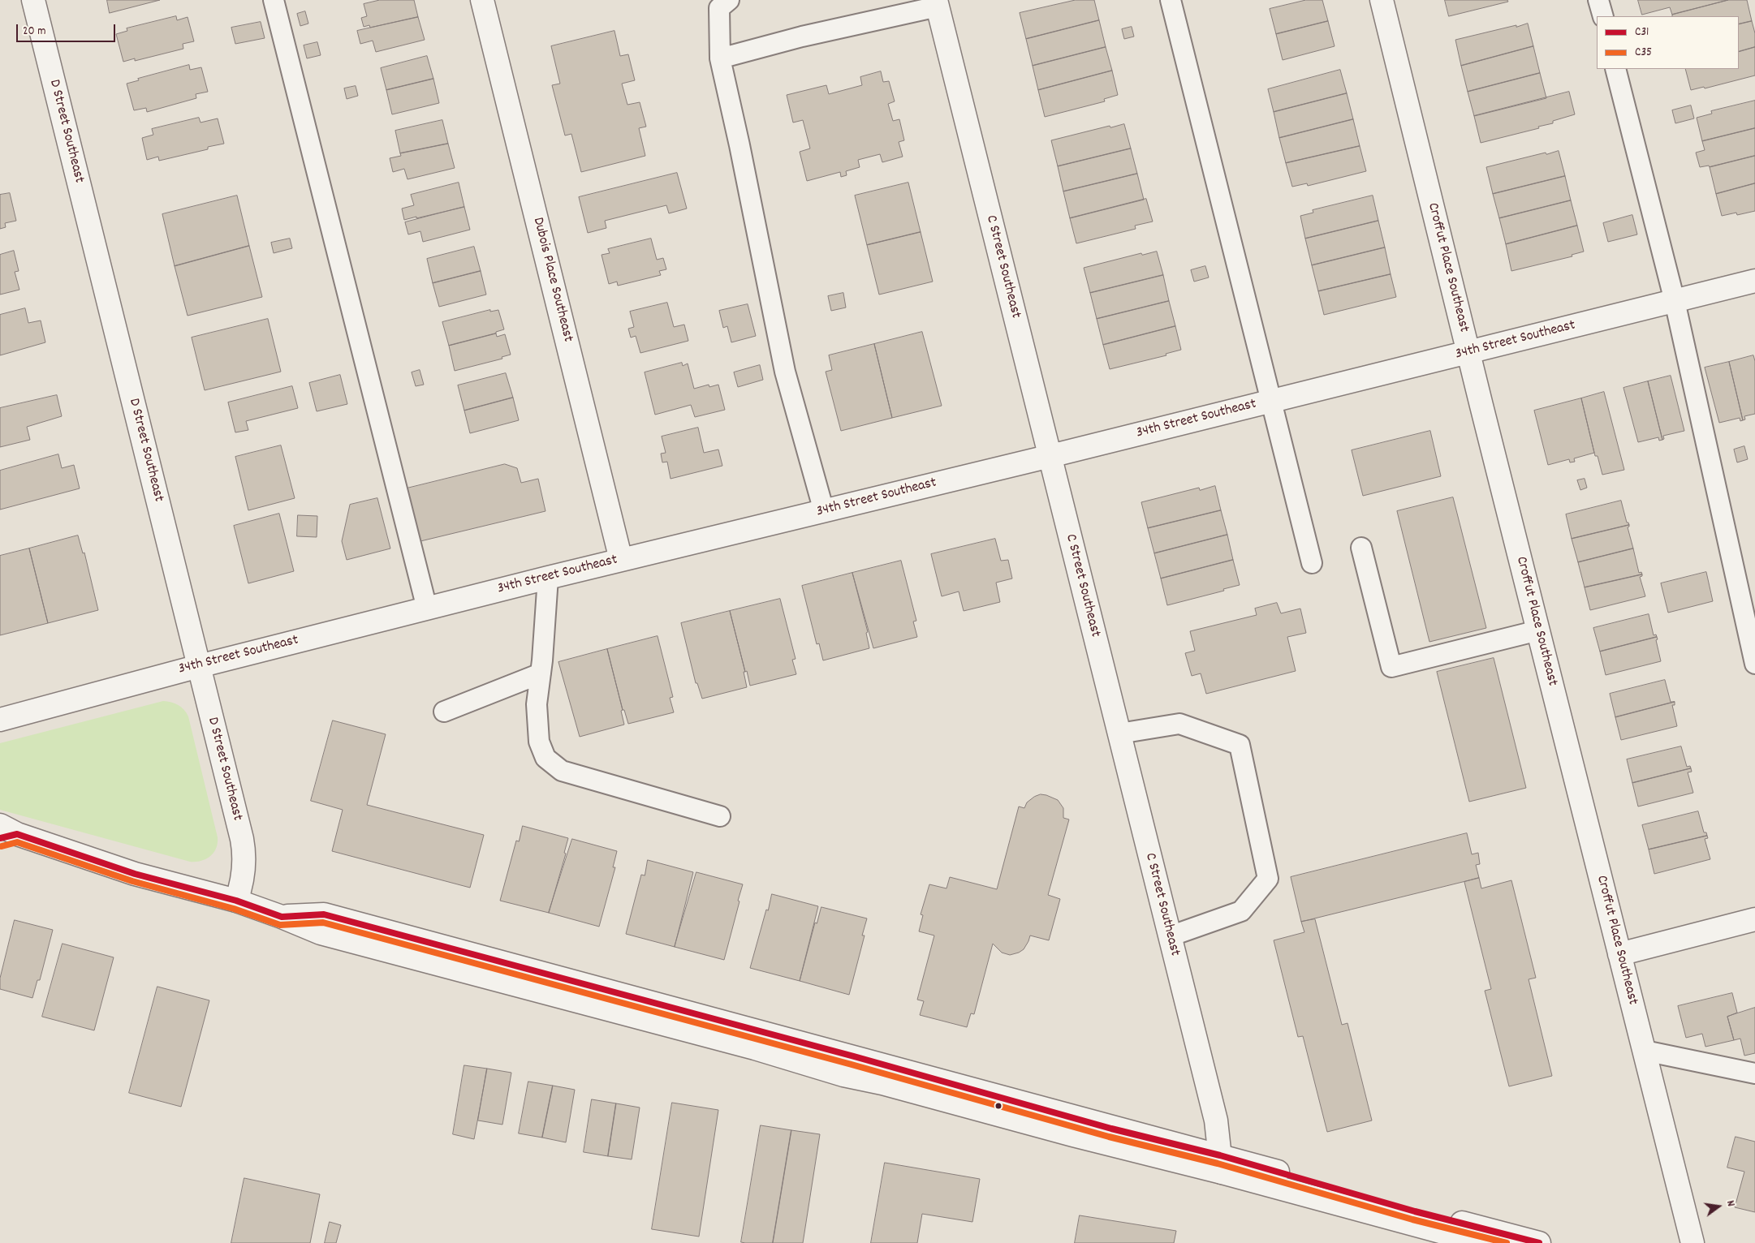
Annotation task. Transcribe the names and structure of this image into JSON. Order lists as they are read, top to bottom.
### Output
{
  "streets": {
    "street": [
      "D Street Southeast",
      "C Street Southeast",
      "Croffut Place Southeast",
      "Dubois Place Southeast",
      "34th Street Southeast"
    ]
  },
  "crossings": [
    ["D Street Southeast", "34th Street Southeast"],
    ["C Street Southeast", "34th Street Southeast"],
    ["Croffut Place Southeast", "34th Street Southeast"],
    ["Dubois Place Southeast", "34th Street Southeast"]
  ],
  "lines": ["transit line C31", "transit line C35"],
  "legend": ["C31", "C35"],
  "scale_bar": "20 m",
  "north": "right"
}
